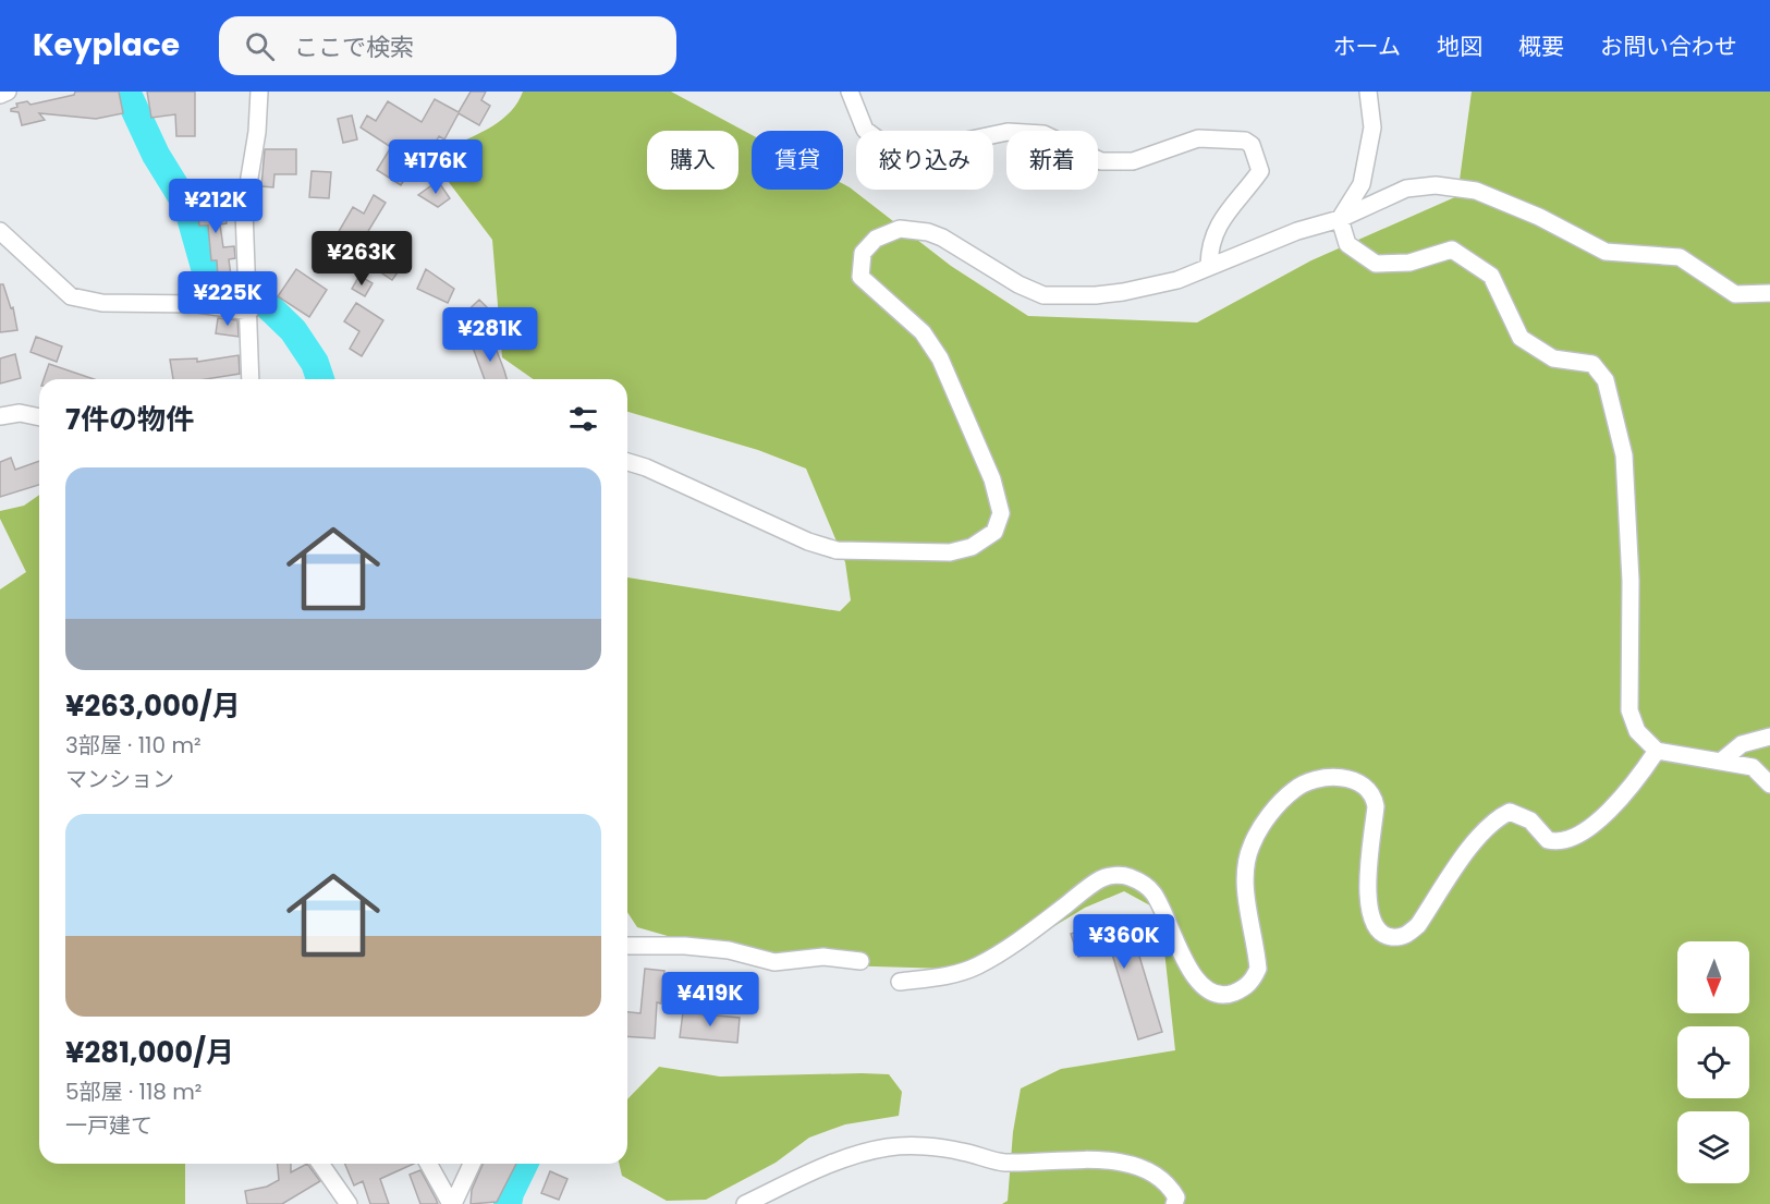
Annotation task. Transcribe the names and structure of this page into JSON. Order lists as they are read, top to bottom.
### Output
{
  "north": "bottom",
  "page": {
    "header": "Keyplace",
    "search": "ここで検索",
    "nav": [
      "ホーム",
      "地図",
      "概要",
      "お問い合わせ"
    ],
    "chip": [
      "購入",
      "賃貸",
      "絞り込み",
      "新着"
    ],
    "price": [
      "¥176K",
      "¥212K",
      "¥263K",
      "¥225K",
      "¥281K",
      "¥360K",
      "¥419K"
    ],
    "heading": "7件の物件",
    "list": [
      {
        "name": "¥263,000/月",
        "note": "3部屋 · 110 m² · マンション"
      },
      {
        "name": "¥281,000/月",
        "note": "5部屋 · 118 m² · 一戸建て"
      }
    ]
  }
}
